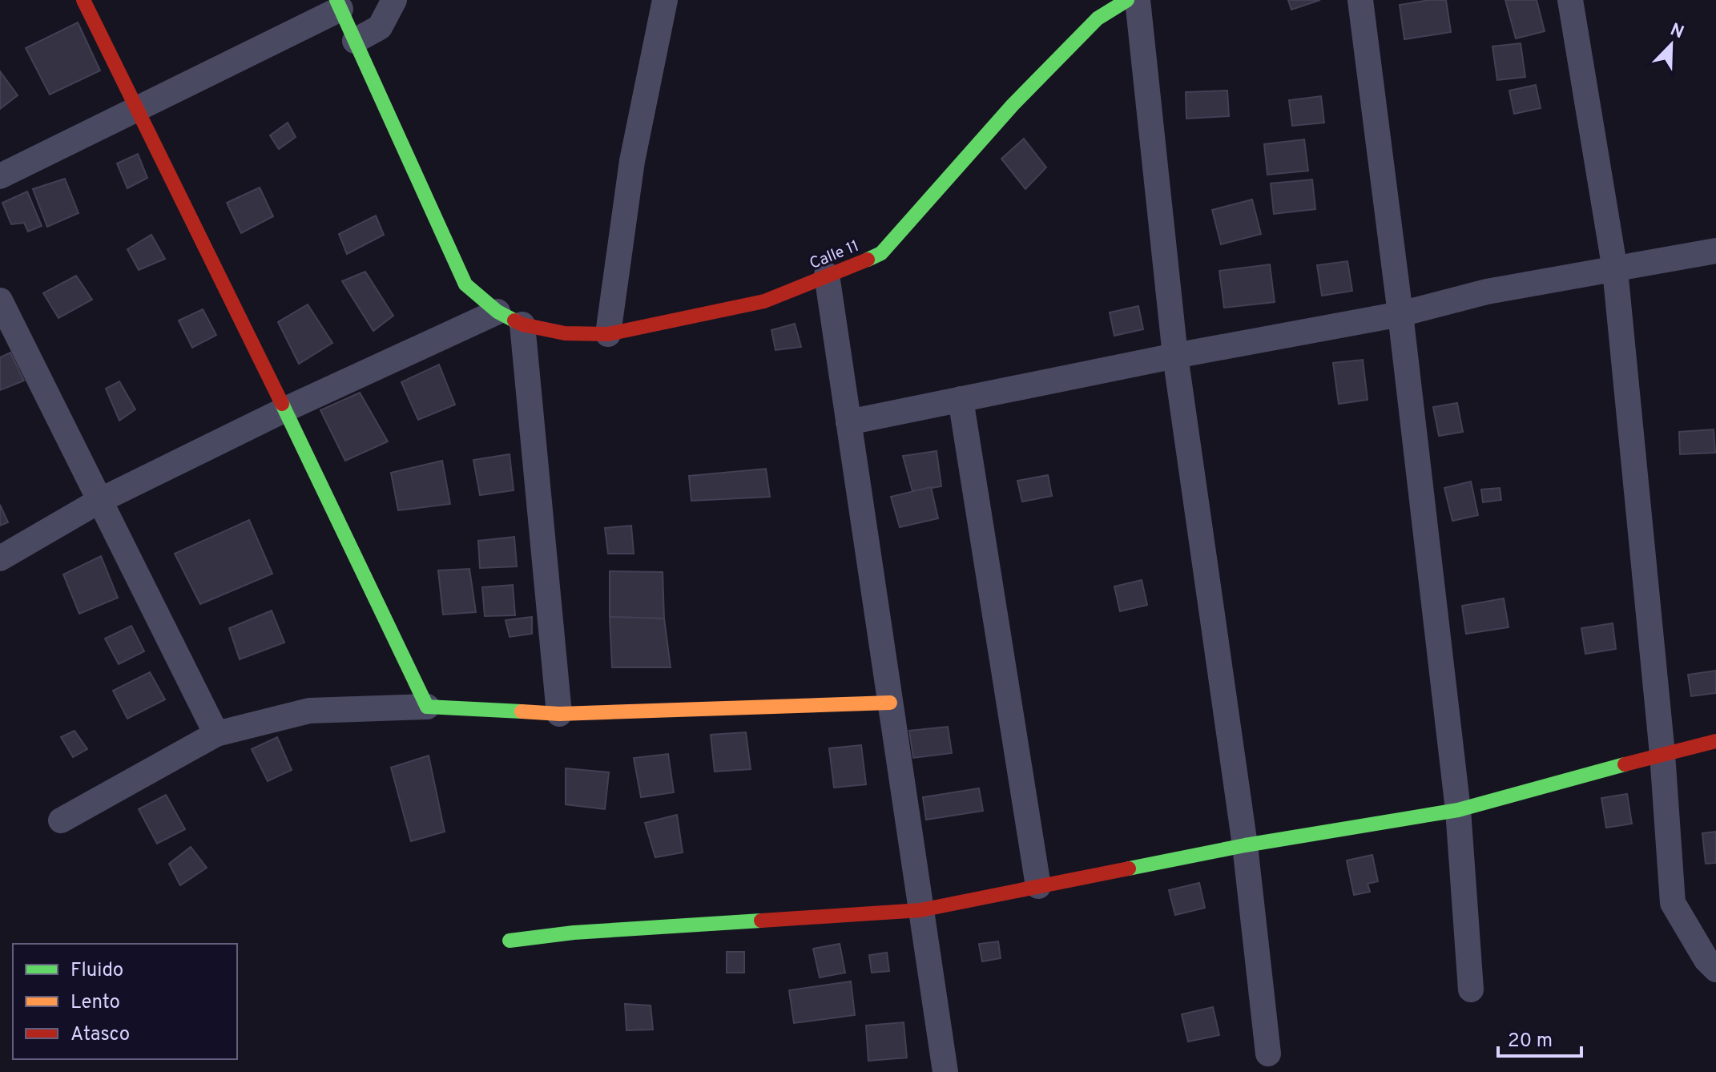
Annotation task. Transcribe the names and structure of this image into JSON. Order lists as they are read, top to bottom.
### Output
{
  "streets": {
    "street": ["Calle 11"]
  },
  "legend": ["Fluido", "Lento", "Atasco"],
  "scale_bar": "20 m",
  "north": "top right"
}
